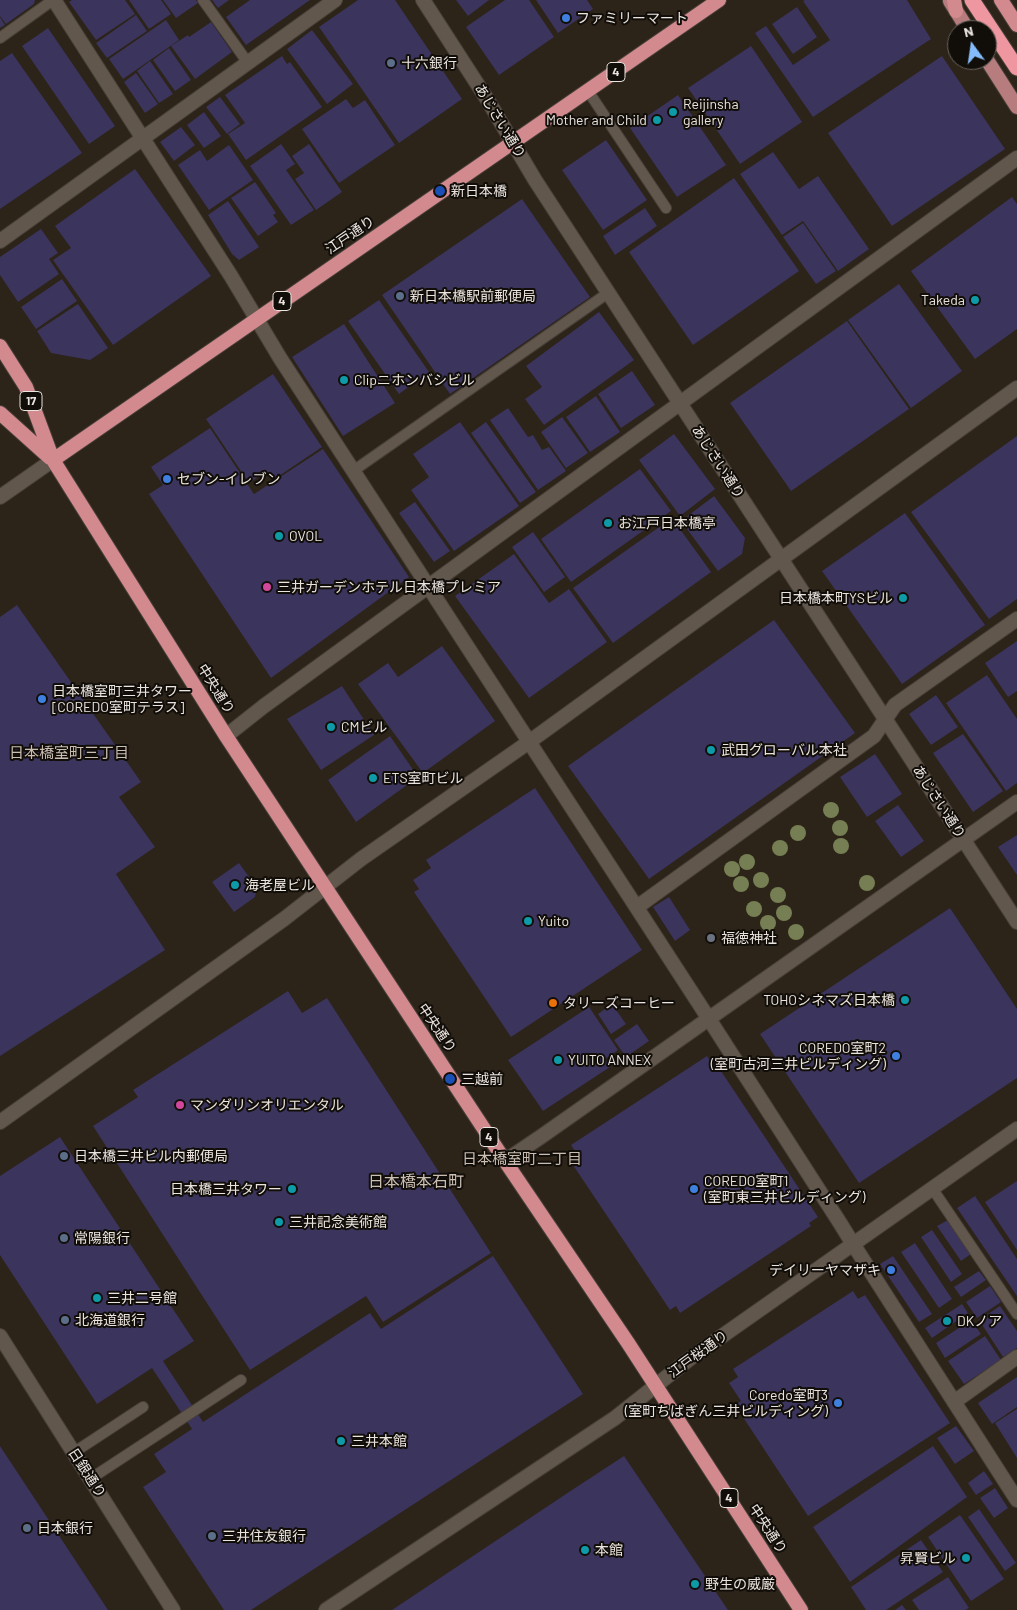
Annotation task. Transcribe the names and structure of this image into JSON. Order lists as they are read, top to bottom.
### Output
{
  "streets": {
    "highway": [
      "4",
      "江戸通り",
      "17",
      "中央通り"
    ],
    "street": ["あじさい通り", "江戸桜通り", "日銀通り"]
  },
  "crossings": [
    ["あじさい通り", "江戸通り"],
    ["江戸通り", "中央通り"],
    ["中央通り", "江戸桜通り"]
  ],
  "districts": ["日本橋室町三丁目", "日本橋室町二丁目", "日本橋本石町"],
  "places": [
    "ファミリーマート",
    "十六銀行",
    "Reijinsha gallery",
    "Mother and Child",
    "新日本橋",
    "新日本橋駅前郵便局",
    "Takeda",
    "Clipニホンバシビル",
    "セブン-イレブン",
    "お江戸日本橋亭",
    "OVOL",
    "三井ガーデンホテル日本橋プレミア",
    "日本橋本町YSビル",
    "日本橋室町三井タワー [COREDO室町テラス]",
    "CMビル",
    "武田グローバル本社",
    "ETS室町ビル",
    "海老屋ビル",
    "Yuito",
    "福徳神社",
    "TOHOシネマズ日本橋",
    "タリーズコーヒー",
    "COREDO室町2 (室町古河三井ビルディング)",
    "YUITO ANNEX",
    "三越前",
    "マンダリンオリエンタル",
    "日本橋三井ビル内郵便局",
    "日本橋三井タワー",
    "COREDO室町1 (室町東三井ビルディング)",
    "三井記念美術館",
    "常陽銀行",
    "デイリーヤマザキ",
    "三井二号館",
    "北海道銀行",
    "DKノア",
    "Coredo室町3 (室町ちばぎん三井ビルディング)",
    "三井本館",
    "日本銀行",
    "三井住友銀行",
    "本館",
    "昇賢ビル",
    "野生の威厳"
  ],
  "north": "top"
}
